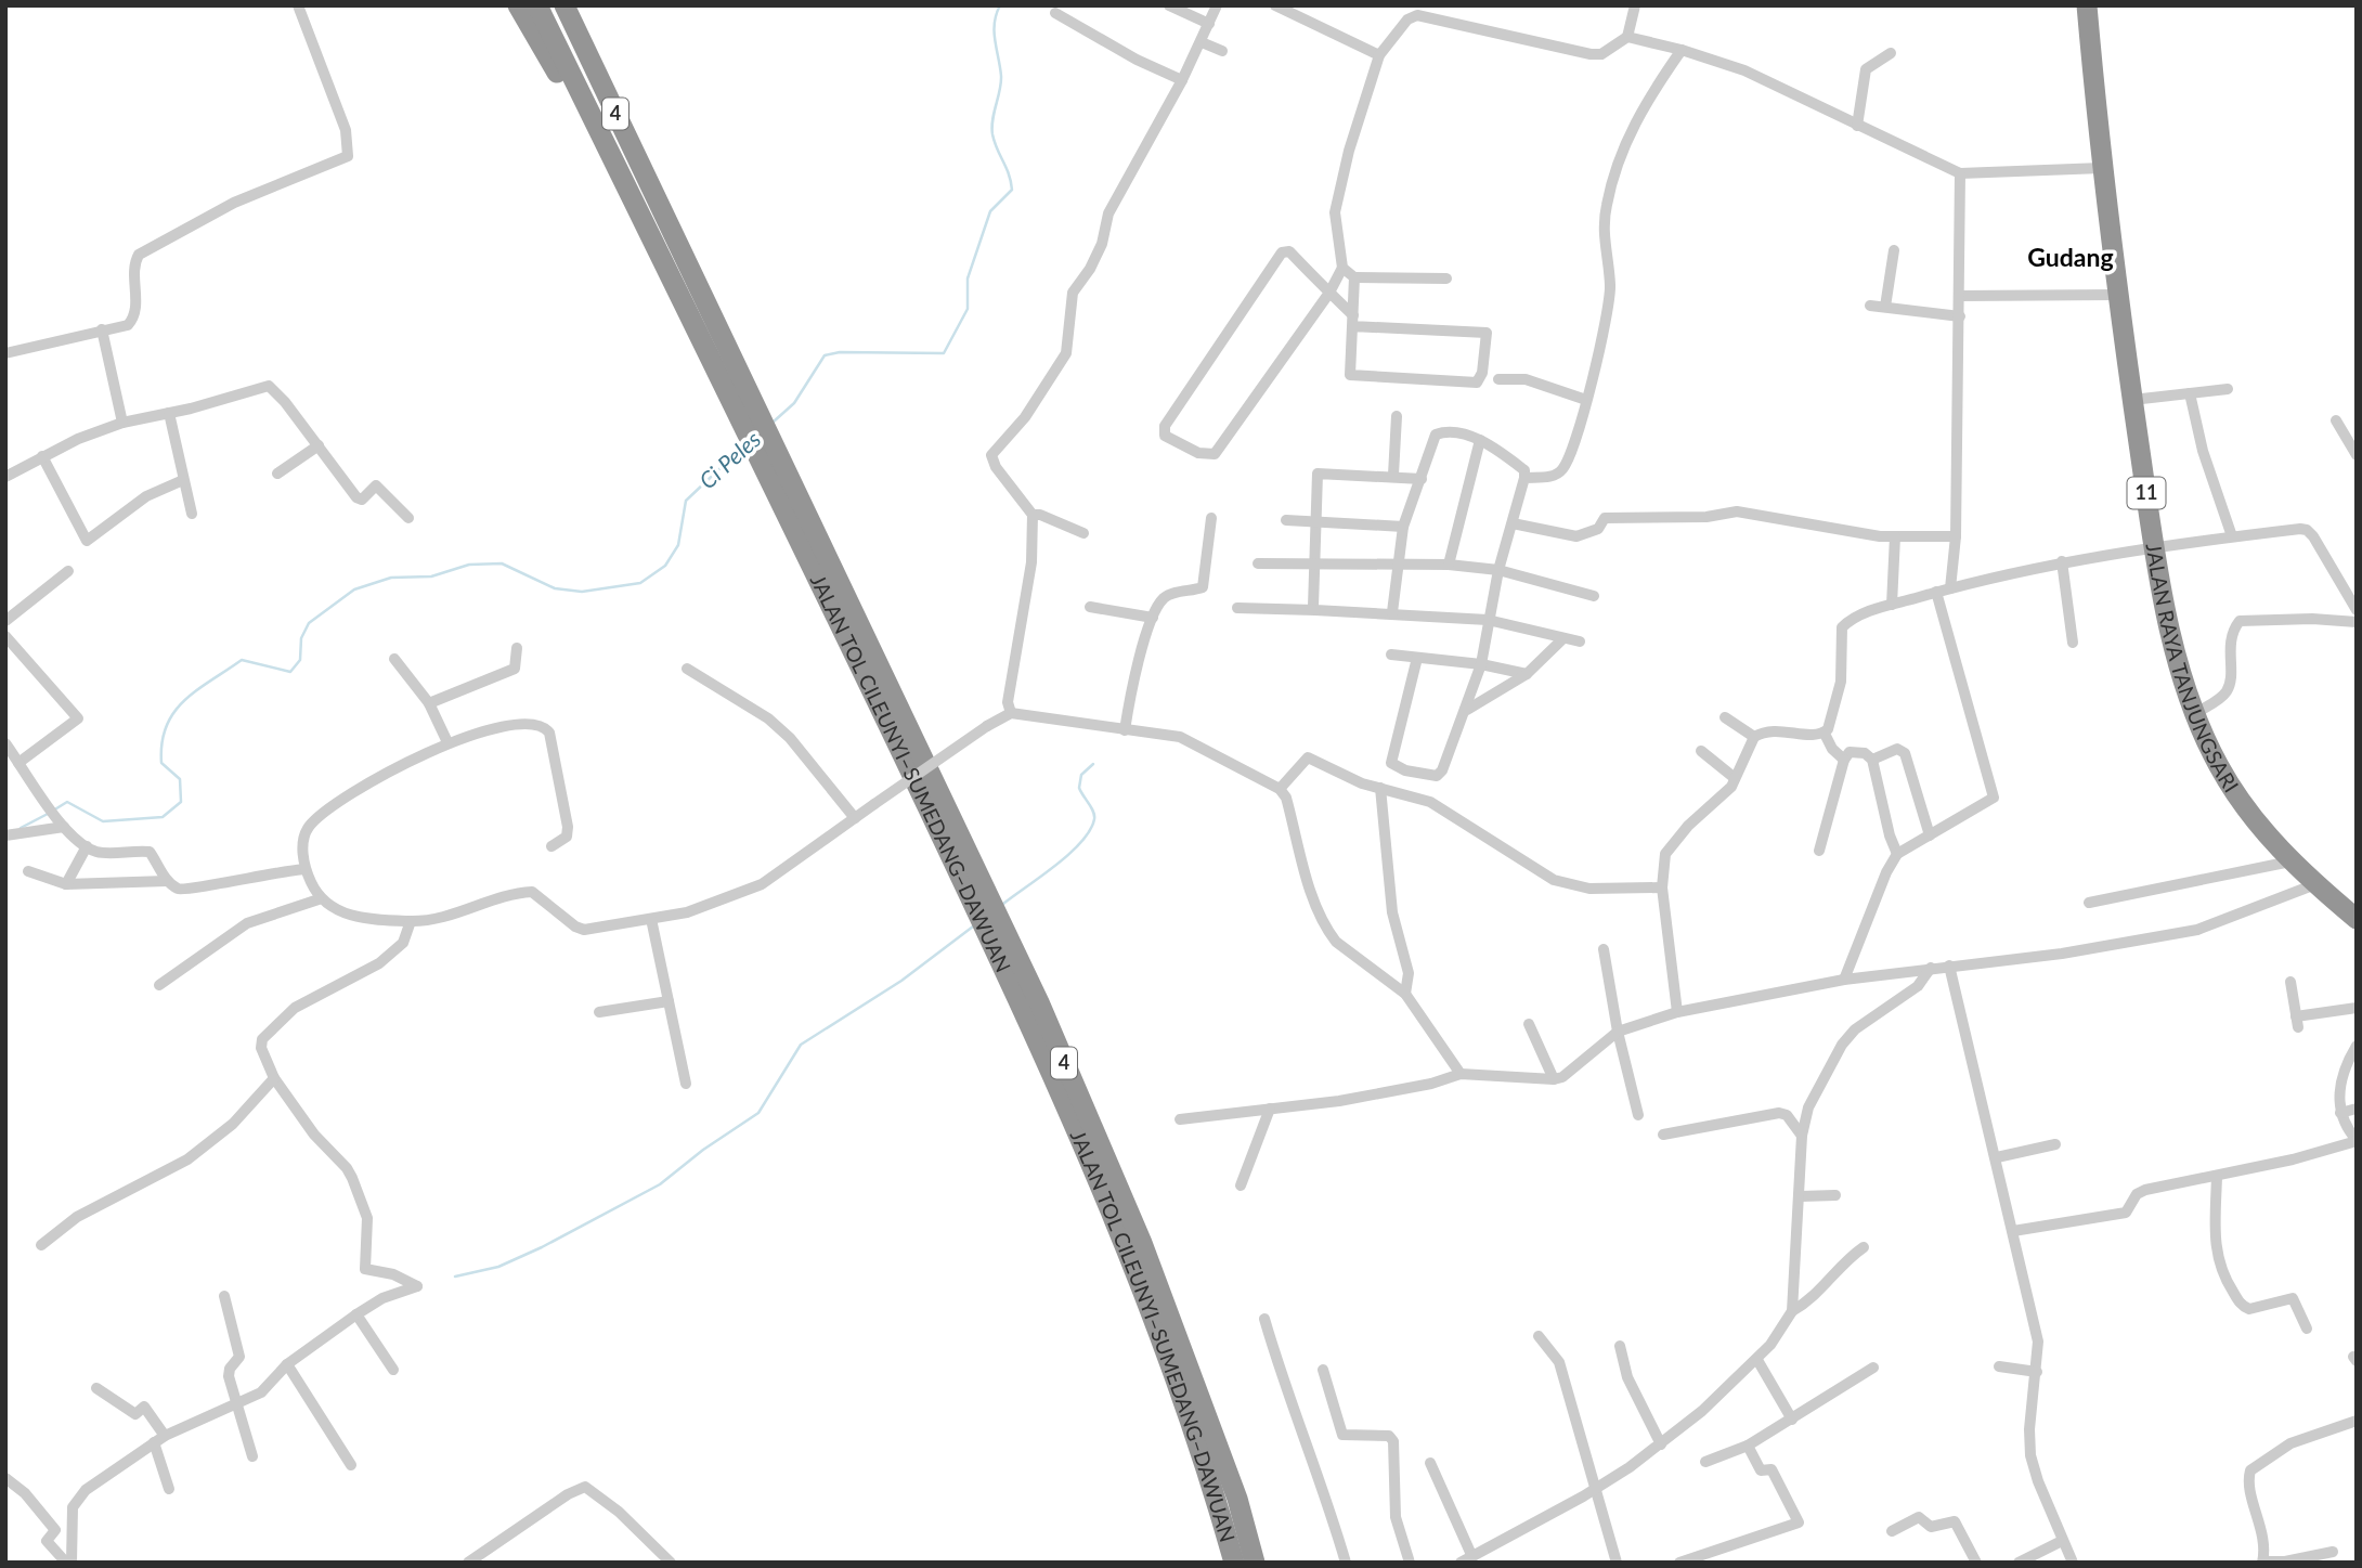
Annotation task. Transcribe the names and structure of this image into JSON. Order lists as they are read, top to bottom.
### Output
{
  "streets": {
    "highway": [
      "4",
      "11",
      "JALAN RAYA TANJUNGSARI",
      "JALAN TOL CILEUNYI–SUMEDANG–DAWUAN"
    ]
  },
  "districts": ["Gudang"],
  "water": ["Ci Peles"]
}
